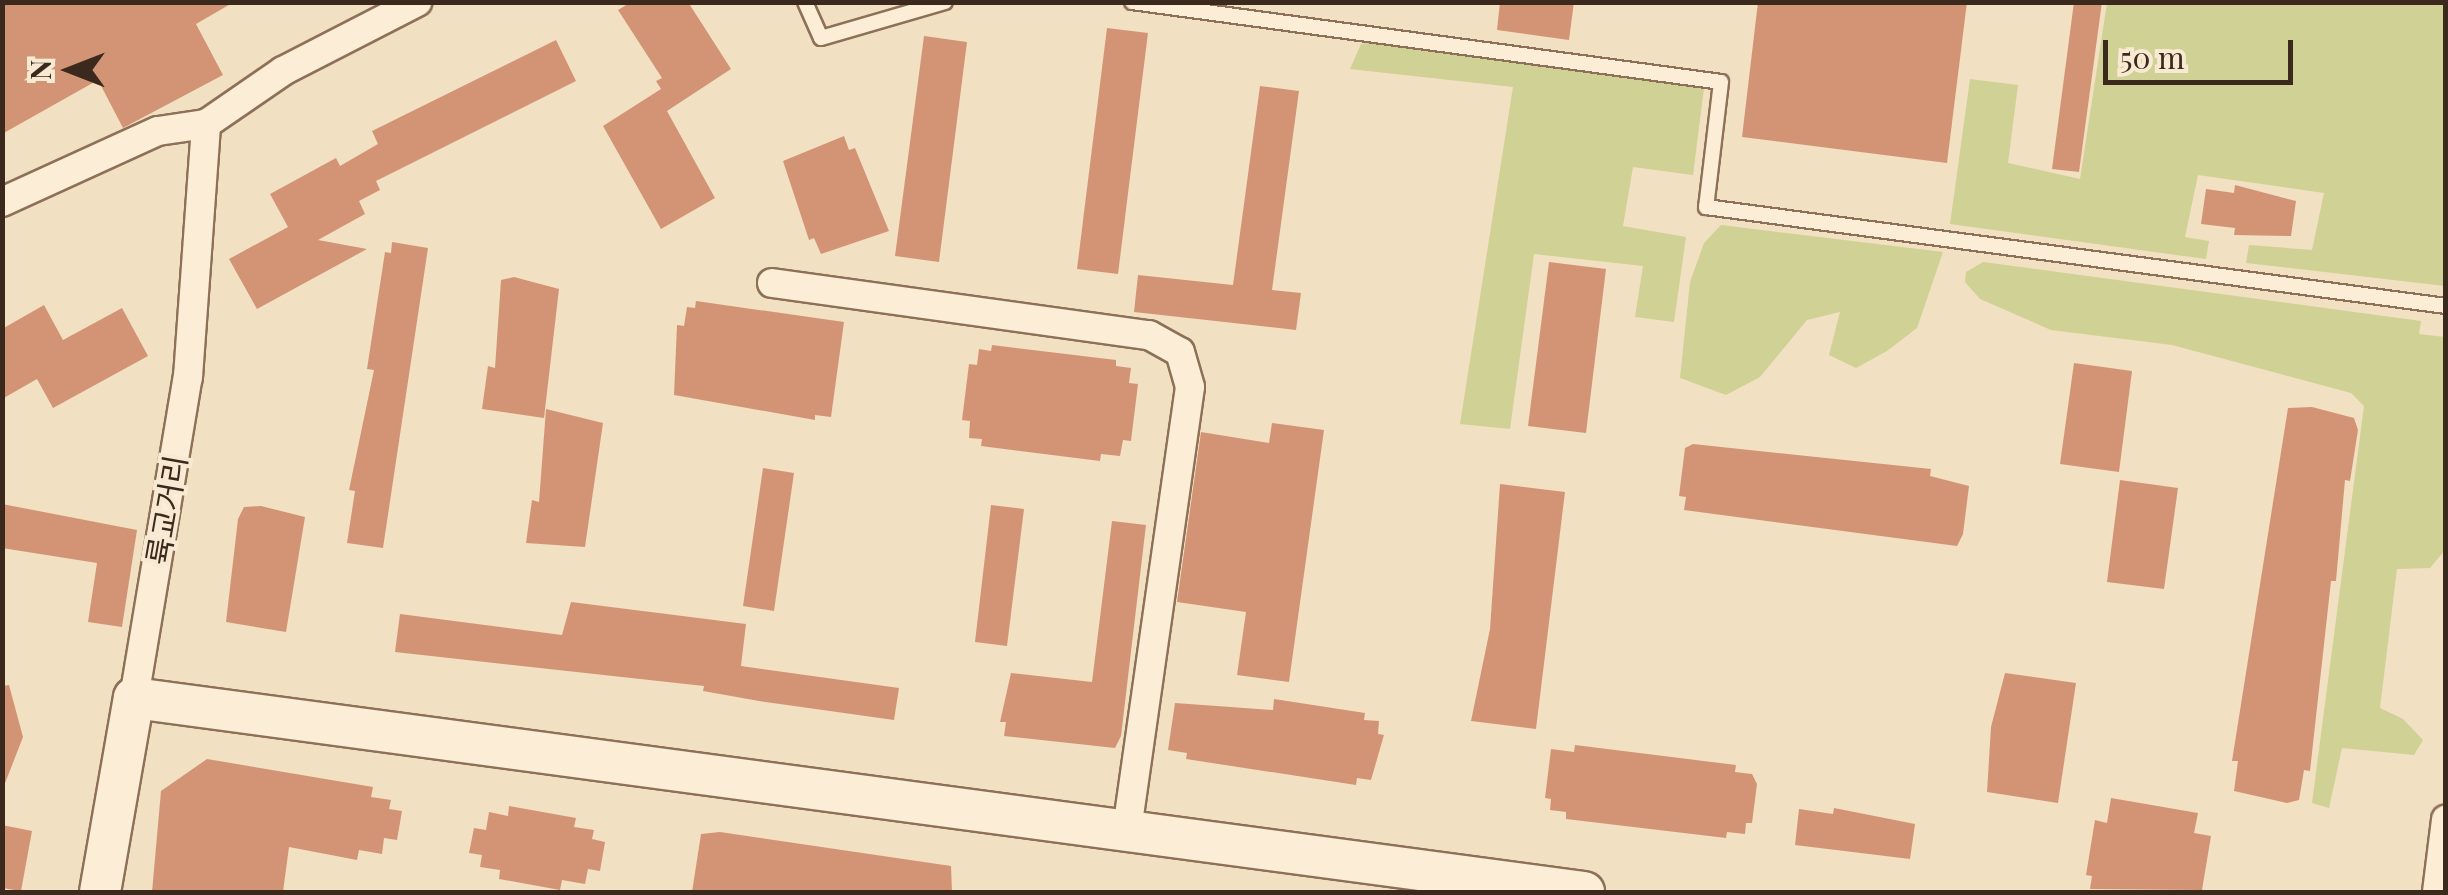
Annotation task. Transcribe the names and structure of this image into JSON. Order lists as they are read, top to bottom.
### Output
{
  "streets": {
    "street": ["륙교거리"]
  },
  "scale_bar": "50 m",
  "north": "left"
}
